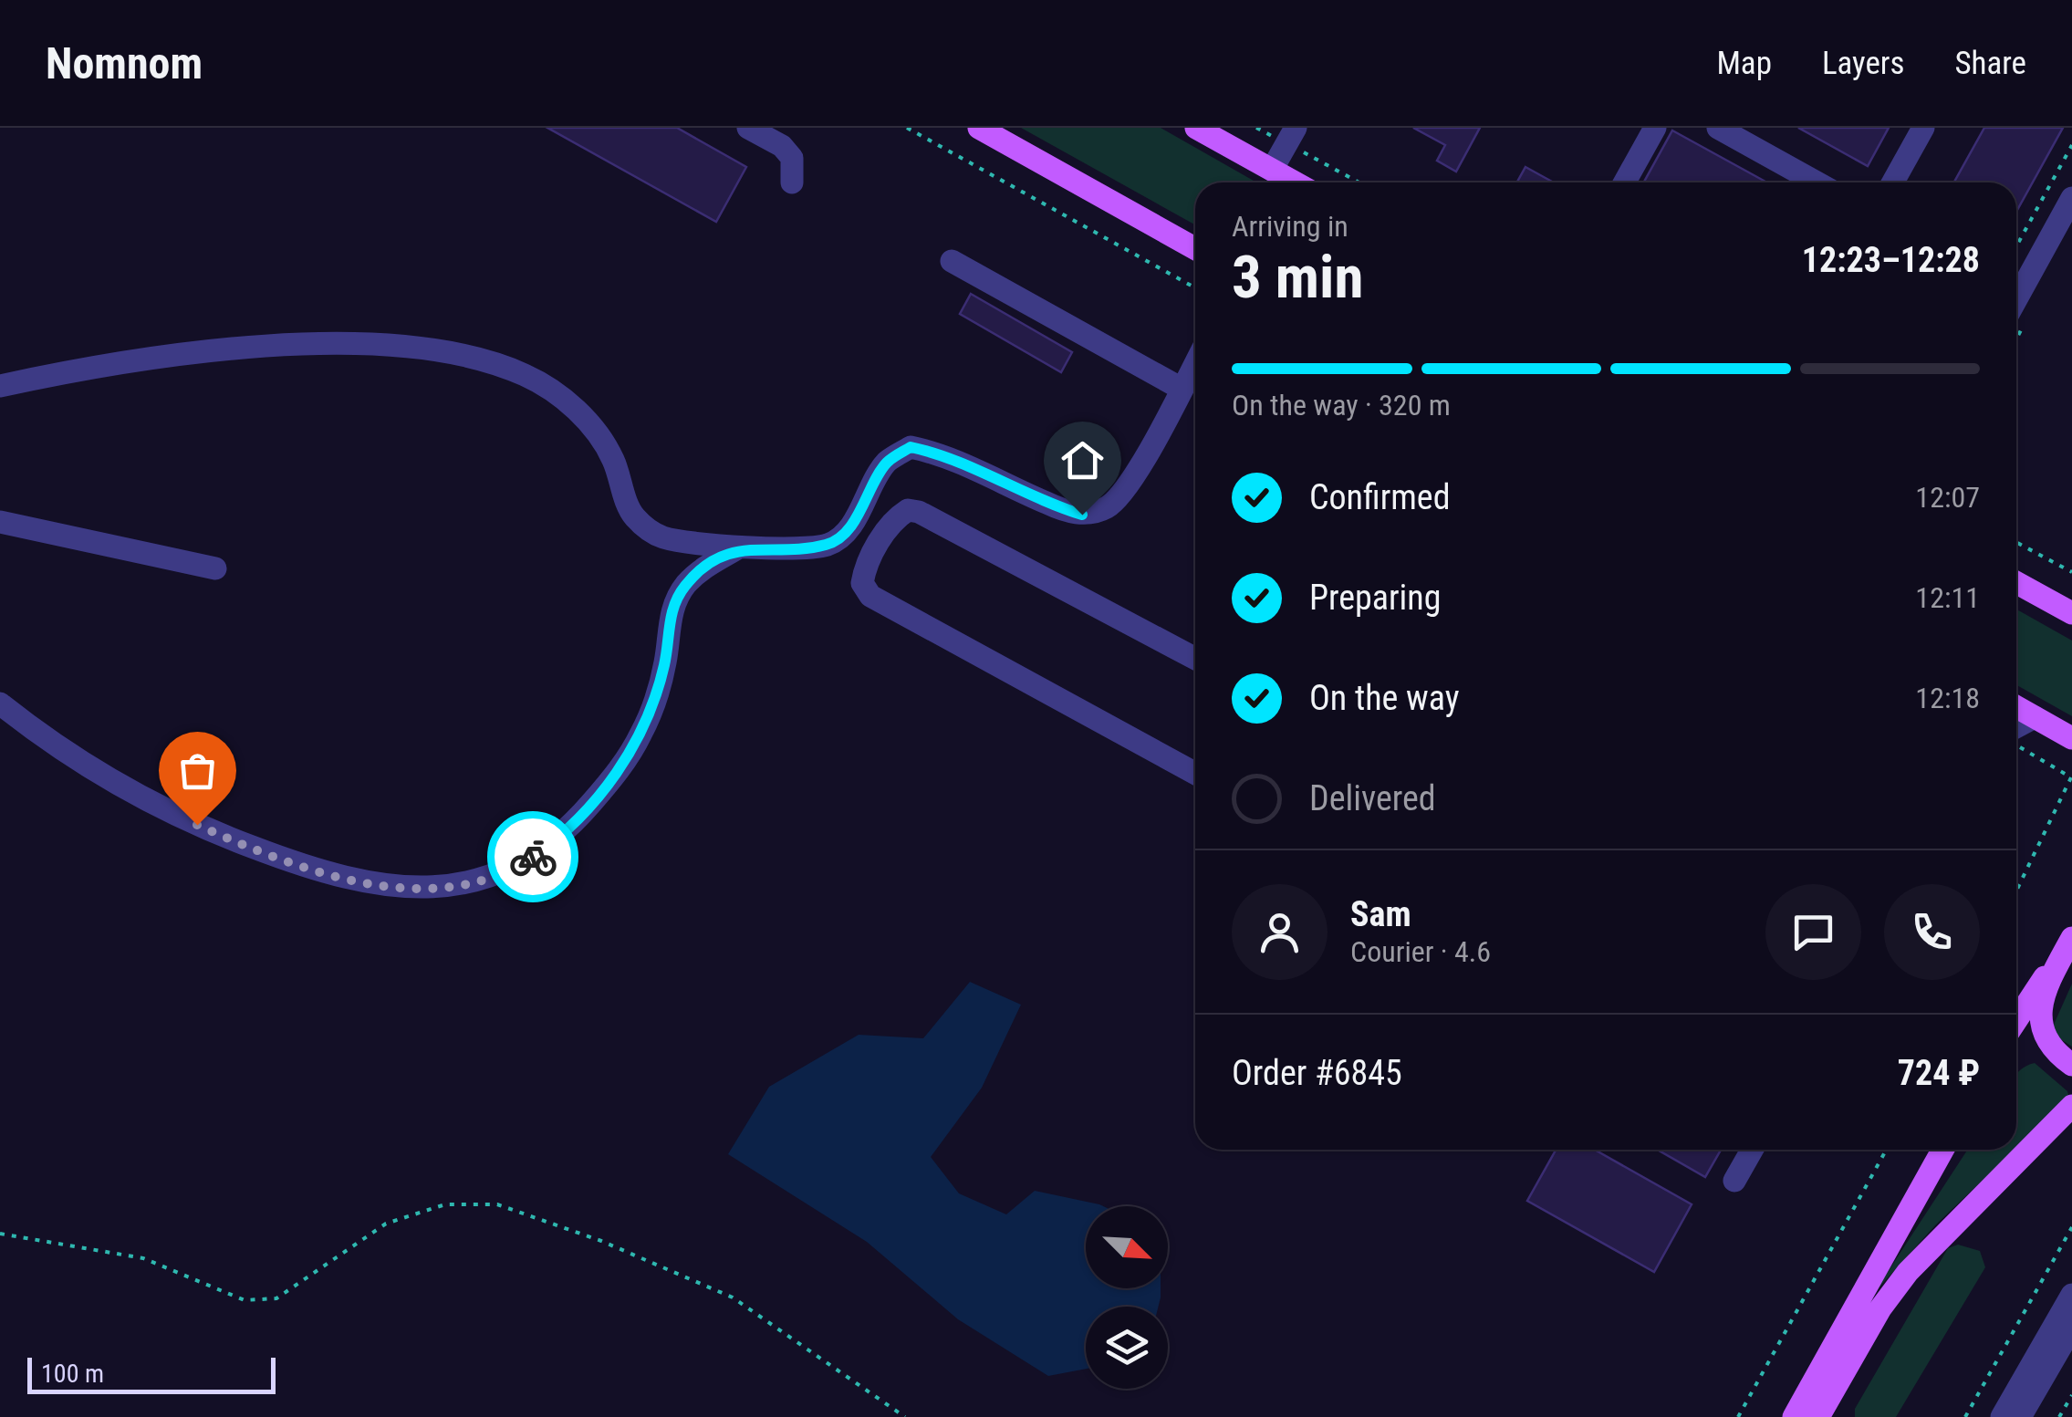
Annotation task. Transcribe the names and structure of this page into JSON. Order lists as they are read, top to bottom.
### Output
{
  "scale_bar": "100 m",
  "north": "bottom right",
  "page": {
    "header": "Nomnom",
    "nav": ["Map", "Layers", "Share"],
    "heading": ["3 min", "Arriving in", "12:23–12:28"],
    "panel": [
      "Sam",
      "Courier · 4.6",
      "Order #6845",
      "724 ₽"
    ],
    "bar": "On the way · 320 m",
    "list": [
      ["Confirmed", "12:07"],
      ["Preparing", "12:11"],
      ["On the way", "12:18"],
      "Delivered"
    ],
    "scale": "100 m"
  }
}
